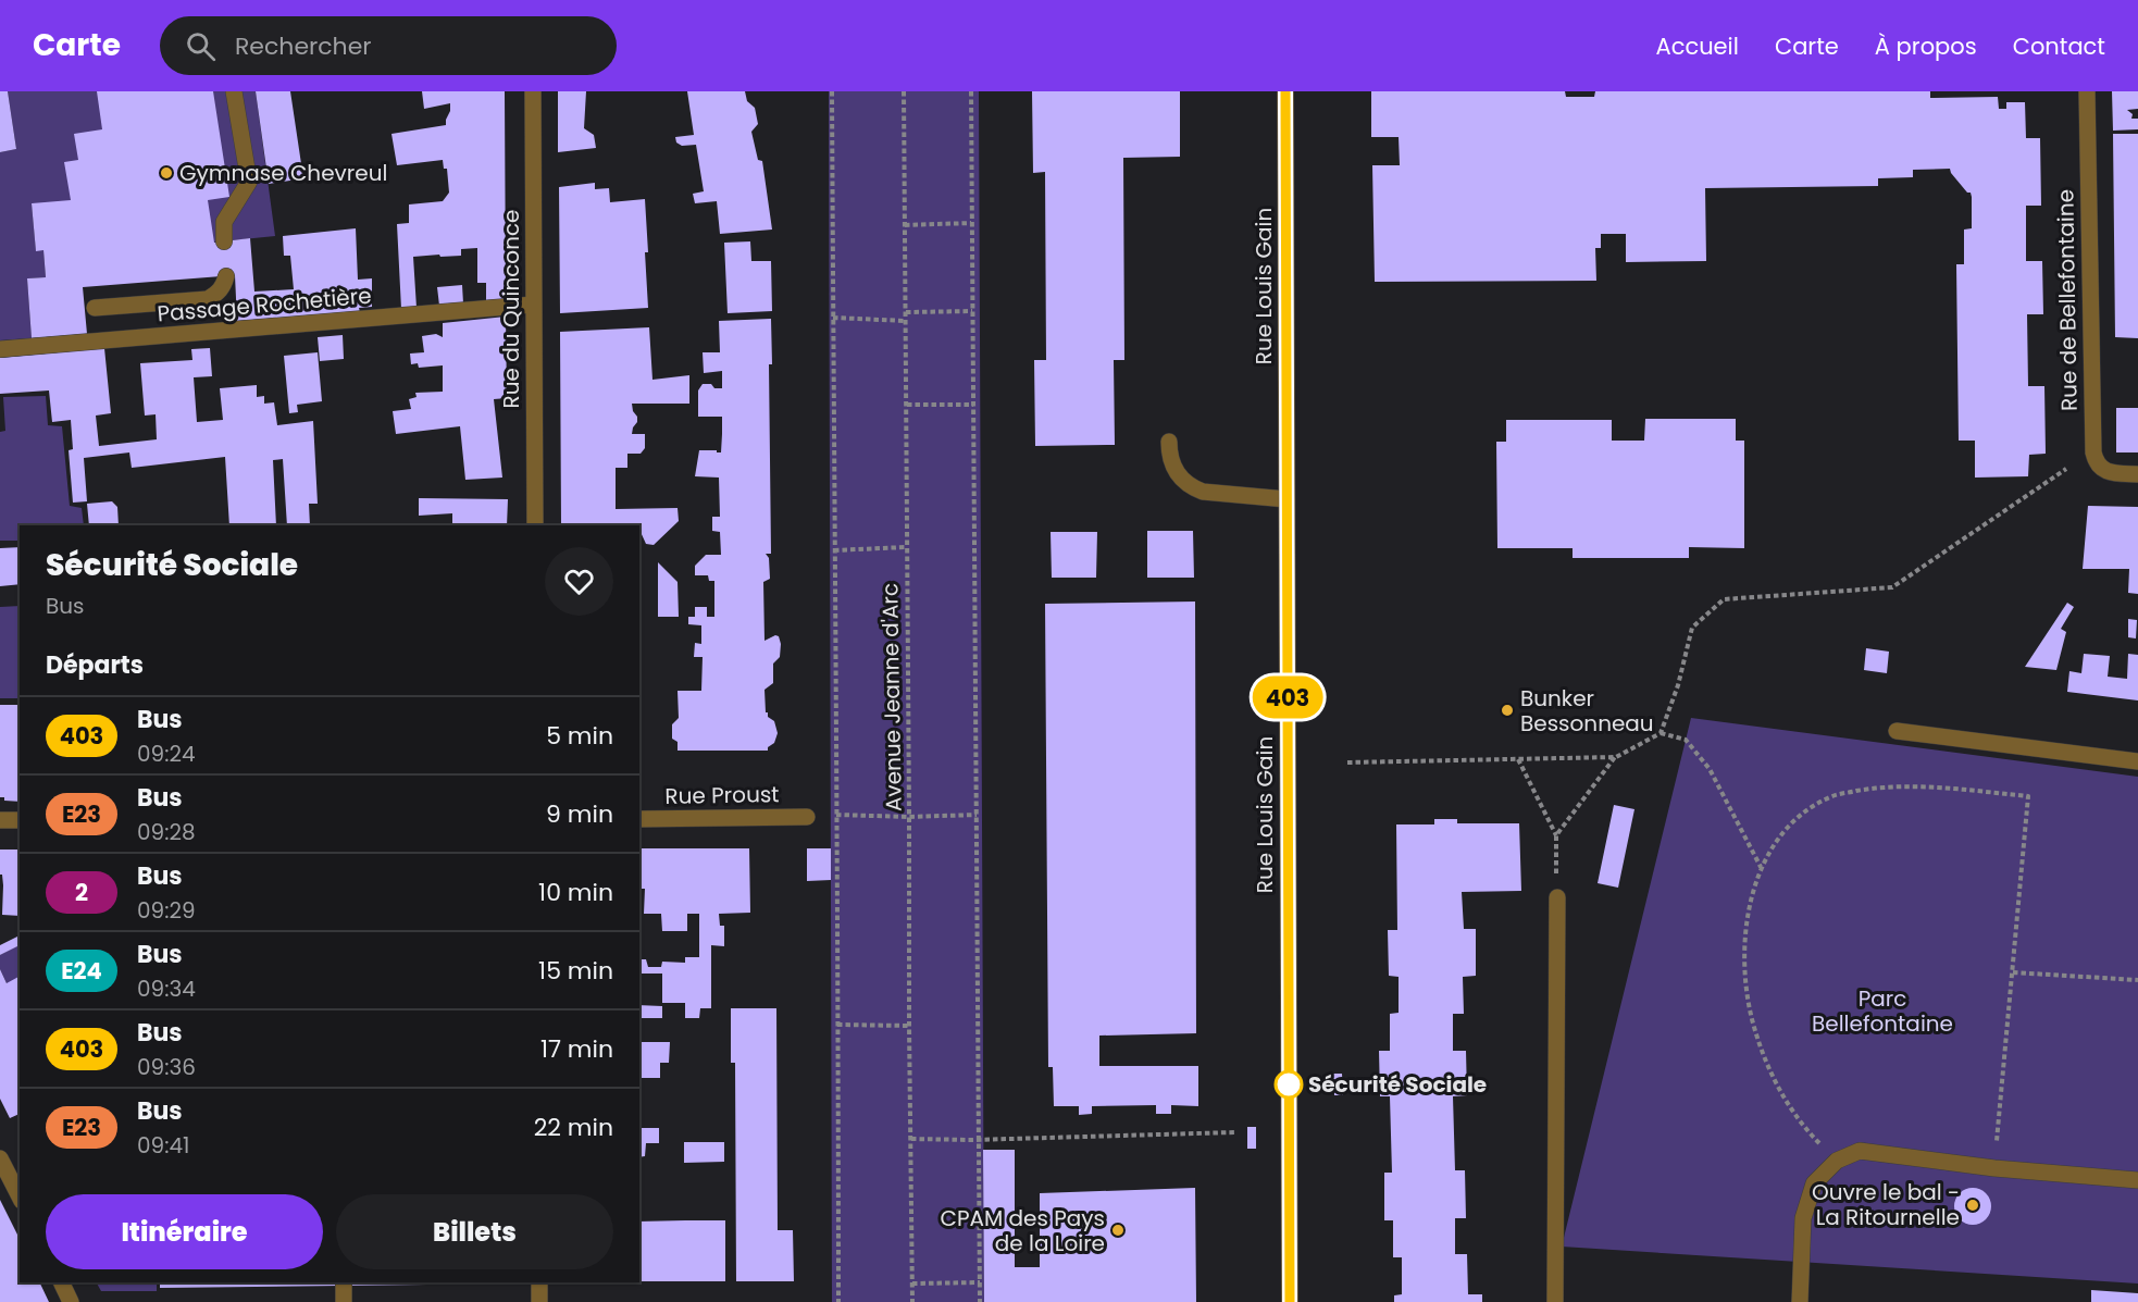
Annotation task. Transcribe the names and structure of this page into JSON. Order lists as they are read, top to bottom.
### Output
{
  "streets": {
    "street": [
      "Rue Louis Gain",
      "Rue de Bellefontaine",
      "Passage Rochetière",
      "Rue du Quinconce",
      "Rue Proust"
    ],
    "path": ["Avenue Jeanne d'Arc"]
  },
  "crossings": [
    ["Passage Rochetière", "Rue du Quinconce"]
  ],
  "parks": ["Parc Bellefontaine"],
  "places": [
    "Gymnase Chevreul",
    "Bunker Bessonneau",
    "Sécurité Sociale",
    "Ouvre le bal - La Ritournelle",
    "CPAM des Pays de la Loire"
  ],
  "lines": ["bus line 403"],
  "page": {
    "header": "Carte",
    "search": "Rechercher",
    "nav": [
      "Accueil",
      "Carte",
      "À propos",
      "Contact"
    ],
    "on_map": "403",
    "heading": [
      ["Sécurité Sociale", "Bus"],
      "Départs"
    ],
    "list": [
      {
        "mark": "403",
        "name": "Bus",
        "note": "09:24",
        "value": "5 min"
      },
      {
        "mark": "E23",
        "name": "Bus",
        "note": "09:28",
        "value": "9 min"
      },
      {
        "mark": "2",
        "name": "Bus",
        "note": "09:29",
        "value": "10 min"
      },
      {
        "mark": "E24",
        "name": "Bus",
        "note": "09:34",
        "value": "15 min"
      },
      {
        "mark": "403",
        "name": "Bus",
        "note": "09:36",
        "value": "17 min"
      },
      {
        "mark": "E23",
        "name": "Bus",
        "note": "09:41",
        "value": "22 min"
      }
    ],
    "buttons": ["Itinéraire", "Billets"]
  }
}
